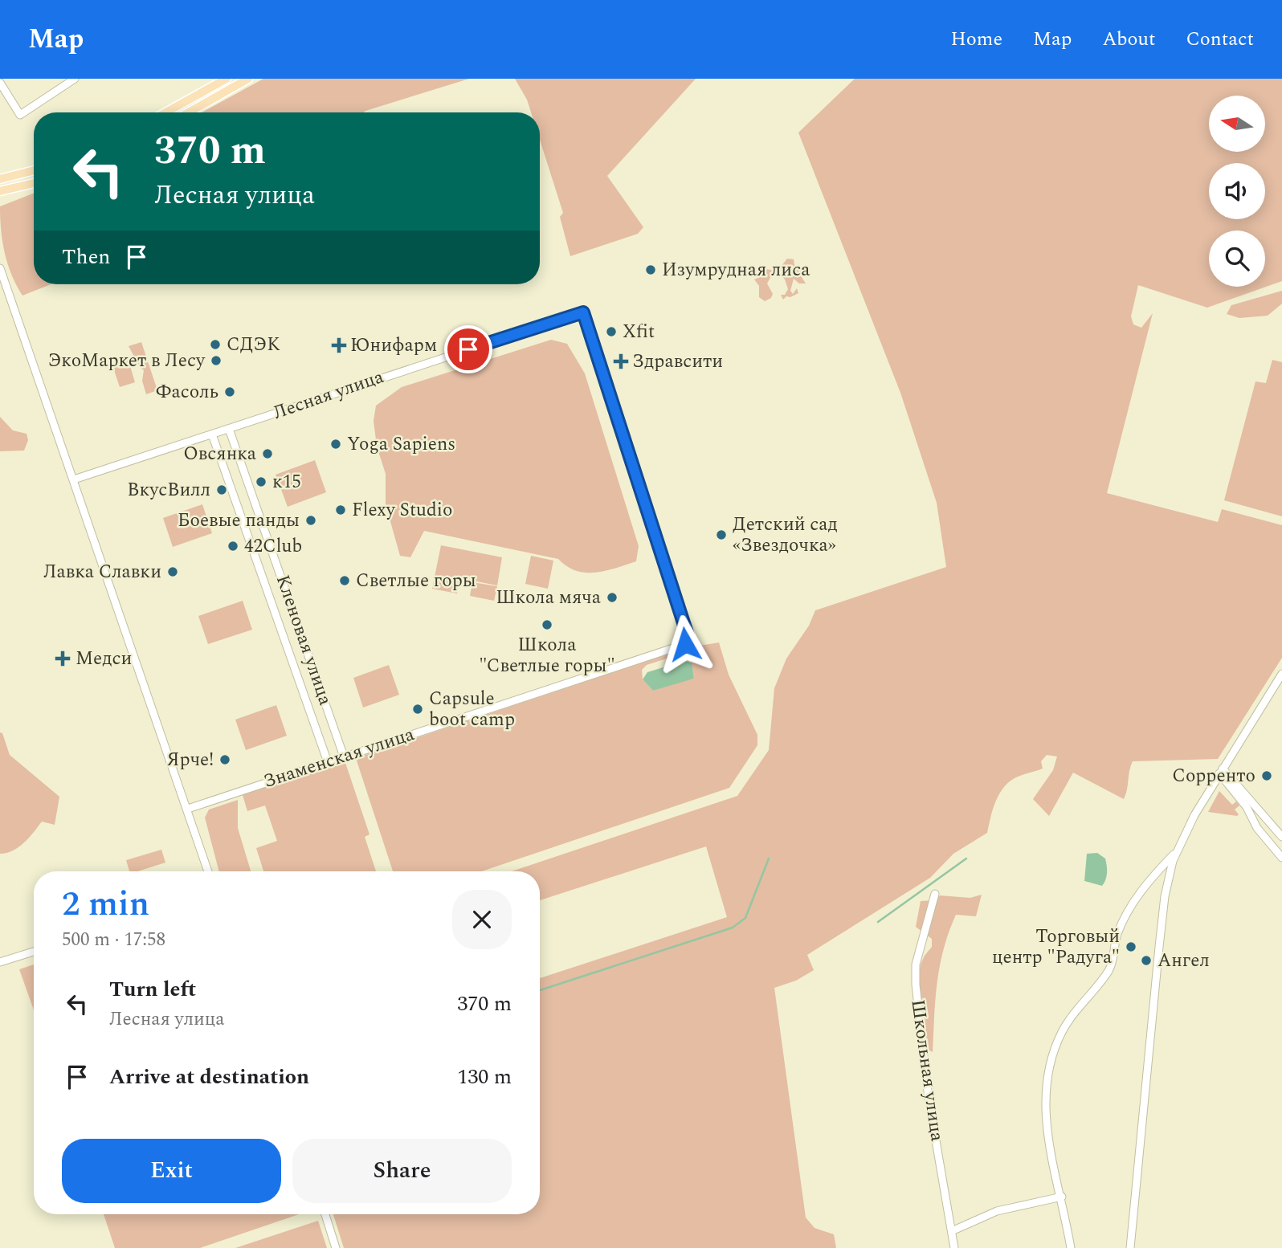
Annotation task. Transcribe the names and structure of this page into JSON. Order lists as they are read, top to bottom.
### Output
{
  "streets": {
    "street": [
      "Лесная улица",
      "Кленовая улица",
      "Знаменская улица",
      "Школьная улица"
    ]
  },
  "crossings": [
    ["Лесная улица", "Кленовая улица"],
    ["Лесная улица", "Знаменская улица"],
    ["Кленовая улица", "Знаменская улица"]
  ],
  "places": {
    "other": [
      "Изумрудная лиса",
      "Xfit",
      "СДЭК",
      "ЭкоМаркет в Лесу",
      "Фасоль",
      "Yoga Sapiens",
      "Овсянка",
      "к15",
      "ВкусВилл",
      "Flexy Studio",
      "Боевые панды",
      "Детский сад «Звездочка»",
      "42Club",
      "Лавка Славки",
      "Светлые горы",
      "Школа мяча",
      "Школа \"Светлые горы\"",
      "Capsule boot camp",
      "Ярче!",
      "Сорренто",
      "Торговый центр \"Радуга\"",
      "Ангел"
    ],
    "health": ["Юнифарм", "Здравсити", "Медси"]
  },
  "north": "left",
  "page": {
    "header": "Map",
    "nav": [
      "Home",
      "Map",
      "About",
      "Contact"
    ],
    "turn": ["370 m", "Лесная улица"],
    "then": "Then",
    "heading": ["2 min", "500 m · 17:58"],
    "list": [
      {
        "name": "Turn left",
        "note": "Лесная улица",
        "value": "370 m"
      },
      {
        "name": "Arrive at destination",
        "value": "130 m"
      }
    ],
    "buttons": ["Exit", "Share"]
  }
}
